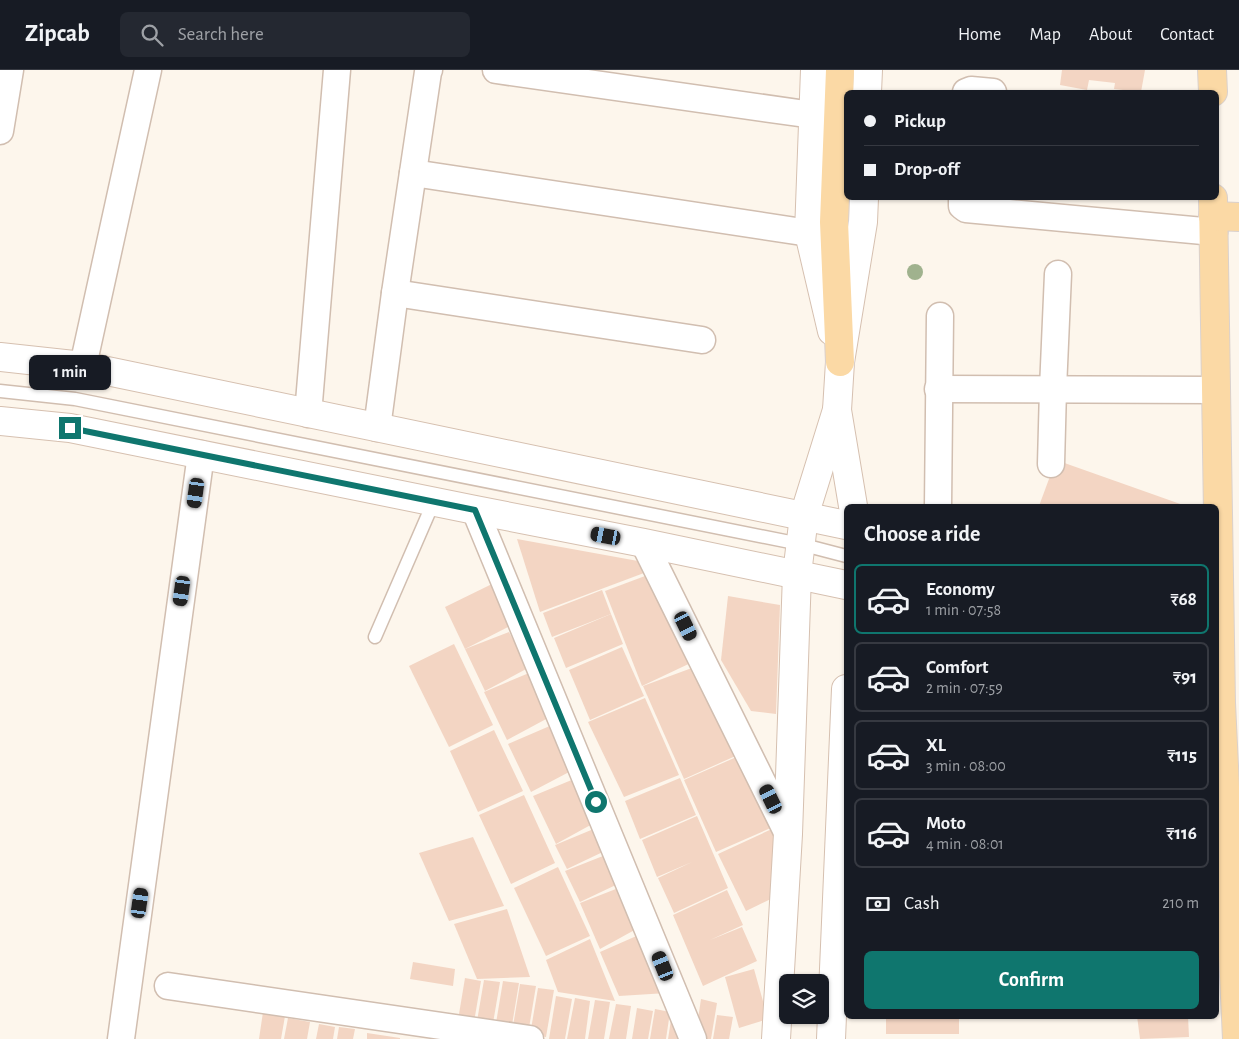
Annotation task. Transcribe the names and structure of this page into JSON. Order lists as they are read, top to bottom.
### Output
{
  "page": {
    "header": "Zipcab",
    "search": "Search here",
    "nav": [
      "Home",
      "Map",
      "About",
      "Contact"
    ],
    "banner": ["Pickup", "Drop-off"],
    "bubble": "1 min",
    "heading": "Choose a ride",
    "list": [
      {
        "name": "Economy",
        "note": "1 min · 07:58",
        "value": "₹68"
      },
      {
        "name": "Comfort",
        "note": "2 min · 07:59",
        "value": "₹91"
      },
      {
        "name": "XL",
        "note": "3 min · 08:00",
        "value": "₹115"
      },
      {
        "name": "Moto",
        "note": "4 min · 08:01",
        "value": "₹116"
      }
    ],
    "pay": ["Cash", "210 m"],
    "buttons": "Confirm"
  }
}
